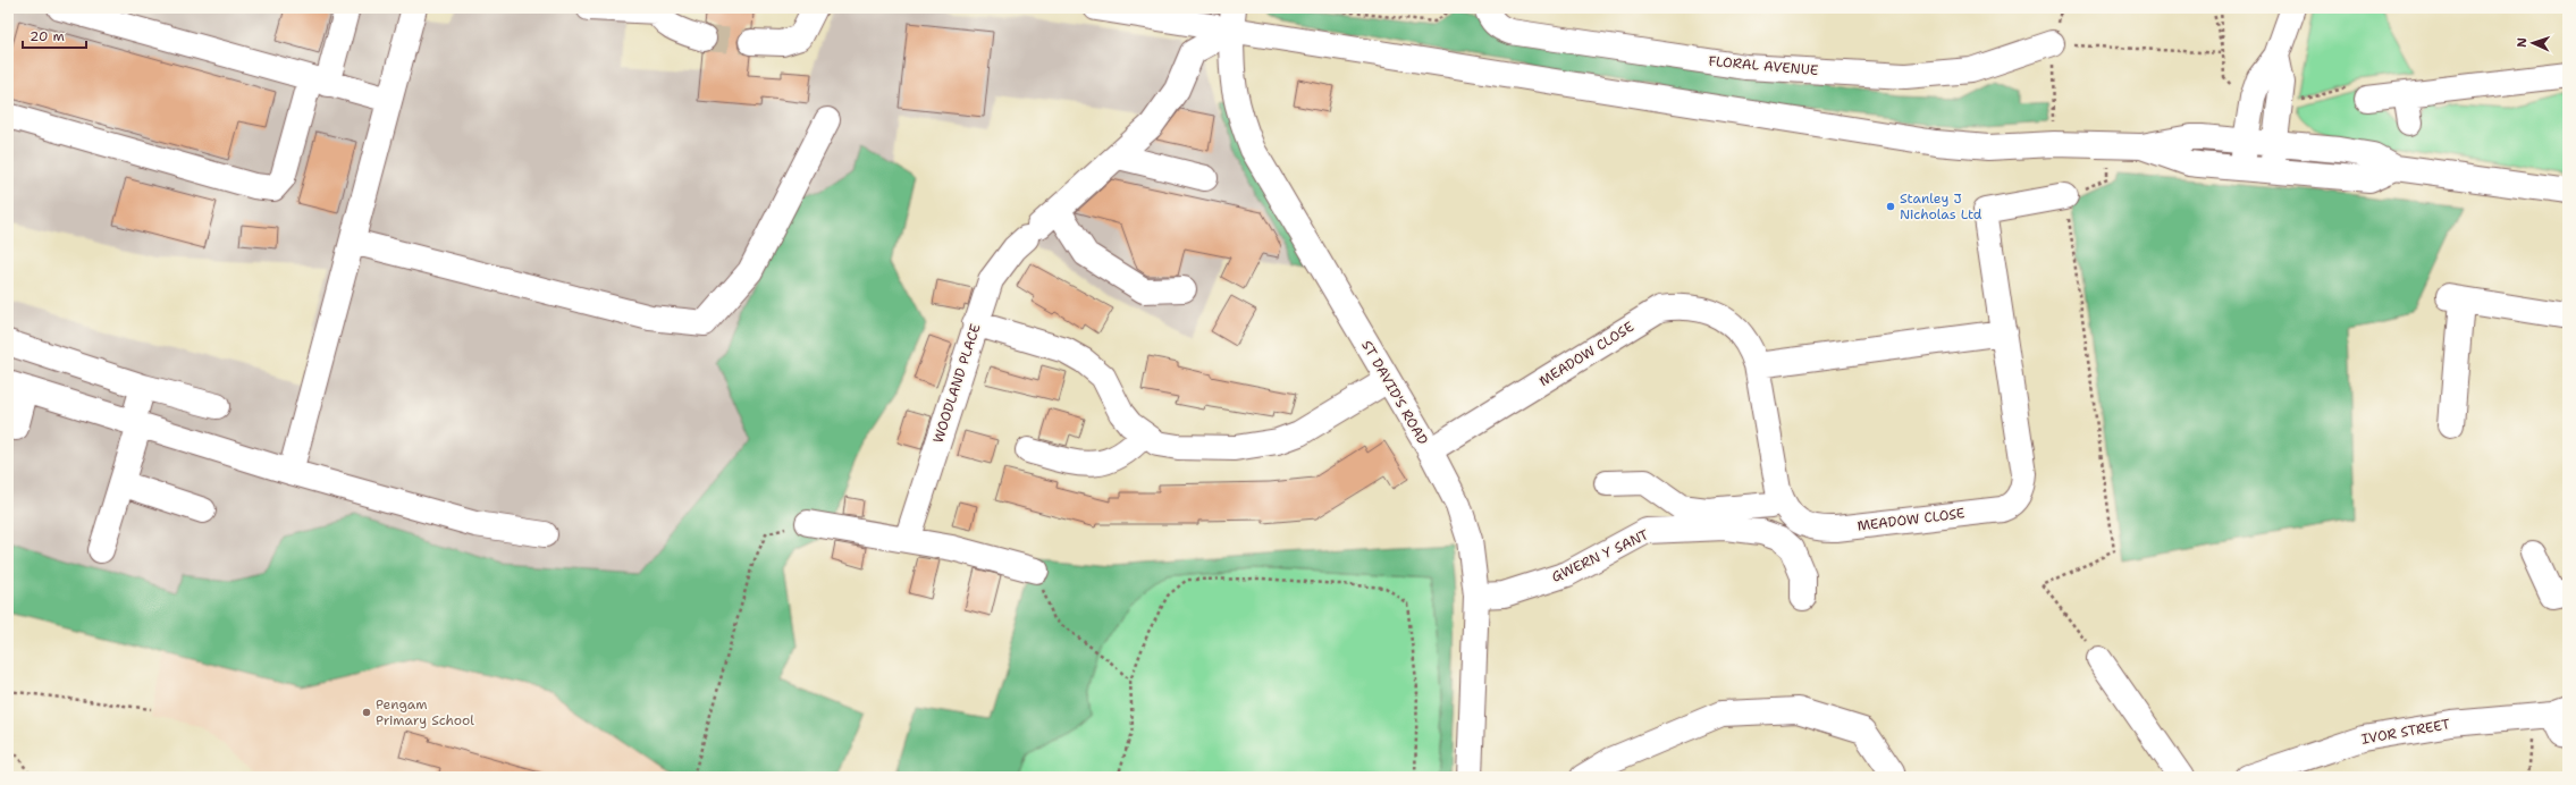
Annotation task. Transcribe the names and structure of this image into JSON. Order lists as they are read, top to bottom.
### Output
{
  "streets": {
    "street": [
      "FLORAL AVENUE",
      "MEADOW CLOSE",
      "WOODLAND PLACE",
      "ST DAVID'S ROAD",
      "GWERN Y SANT",
      "IVOR STREET"
    ]
  },
  "crossings": [
    ["MEADOW CLOSE", "ST DAVID'S ROAD"],
    ["WOODLAND PLACE", "ST DAVID'S ROAD"],
    ["ST DAVID'S ROAD", "GWERN Y SANT"]
  ],
  "places": ["Stanley J Nicholas Ltd", "Pengam Primary School"],
  "scale_bar": "20 m",
  "north": "left"
}
